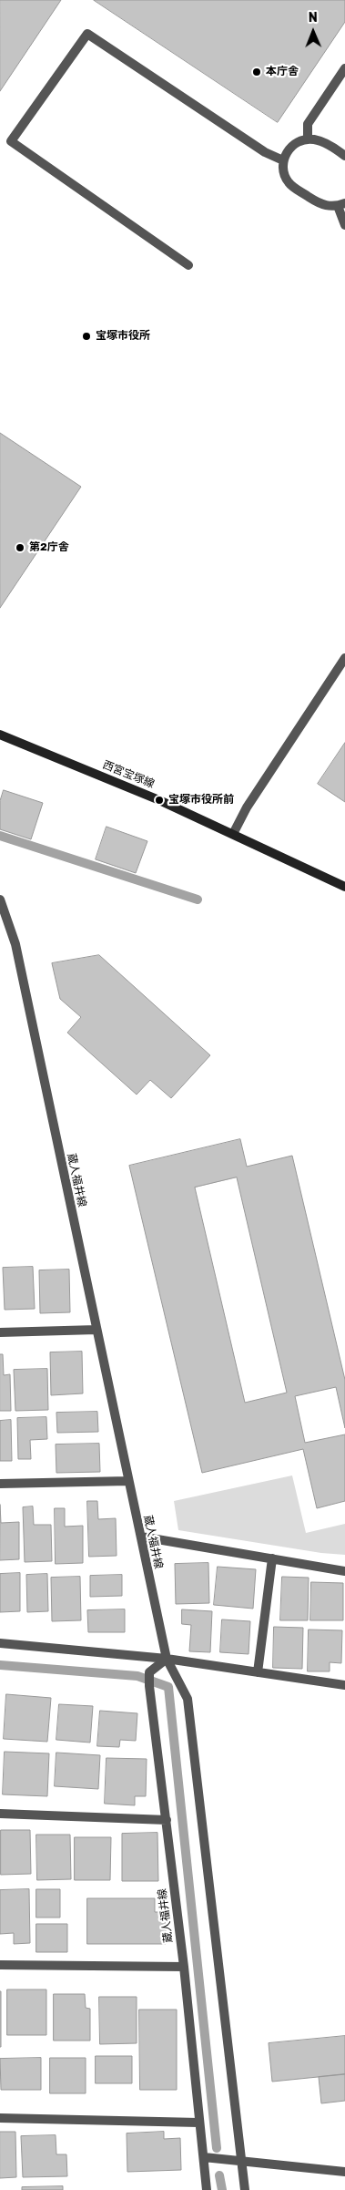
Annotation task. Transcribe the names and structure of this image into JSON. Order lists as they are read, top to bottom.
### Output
{
  "streets": {
    "main road": ["西宮宝塚線"],
    "street": ["蔵人福井線"]
  },
  "places": [
    "本庁舎",
    "宝塚市役所",
    "第2庁舎",
    "宝塚市役所前"
  ],
  "north": "top"
}
